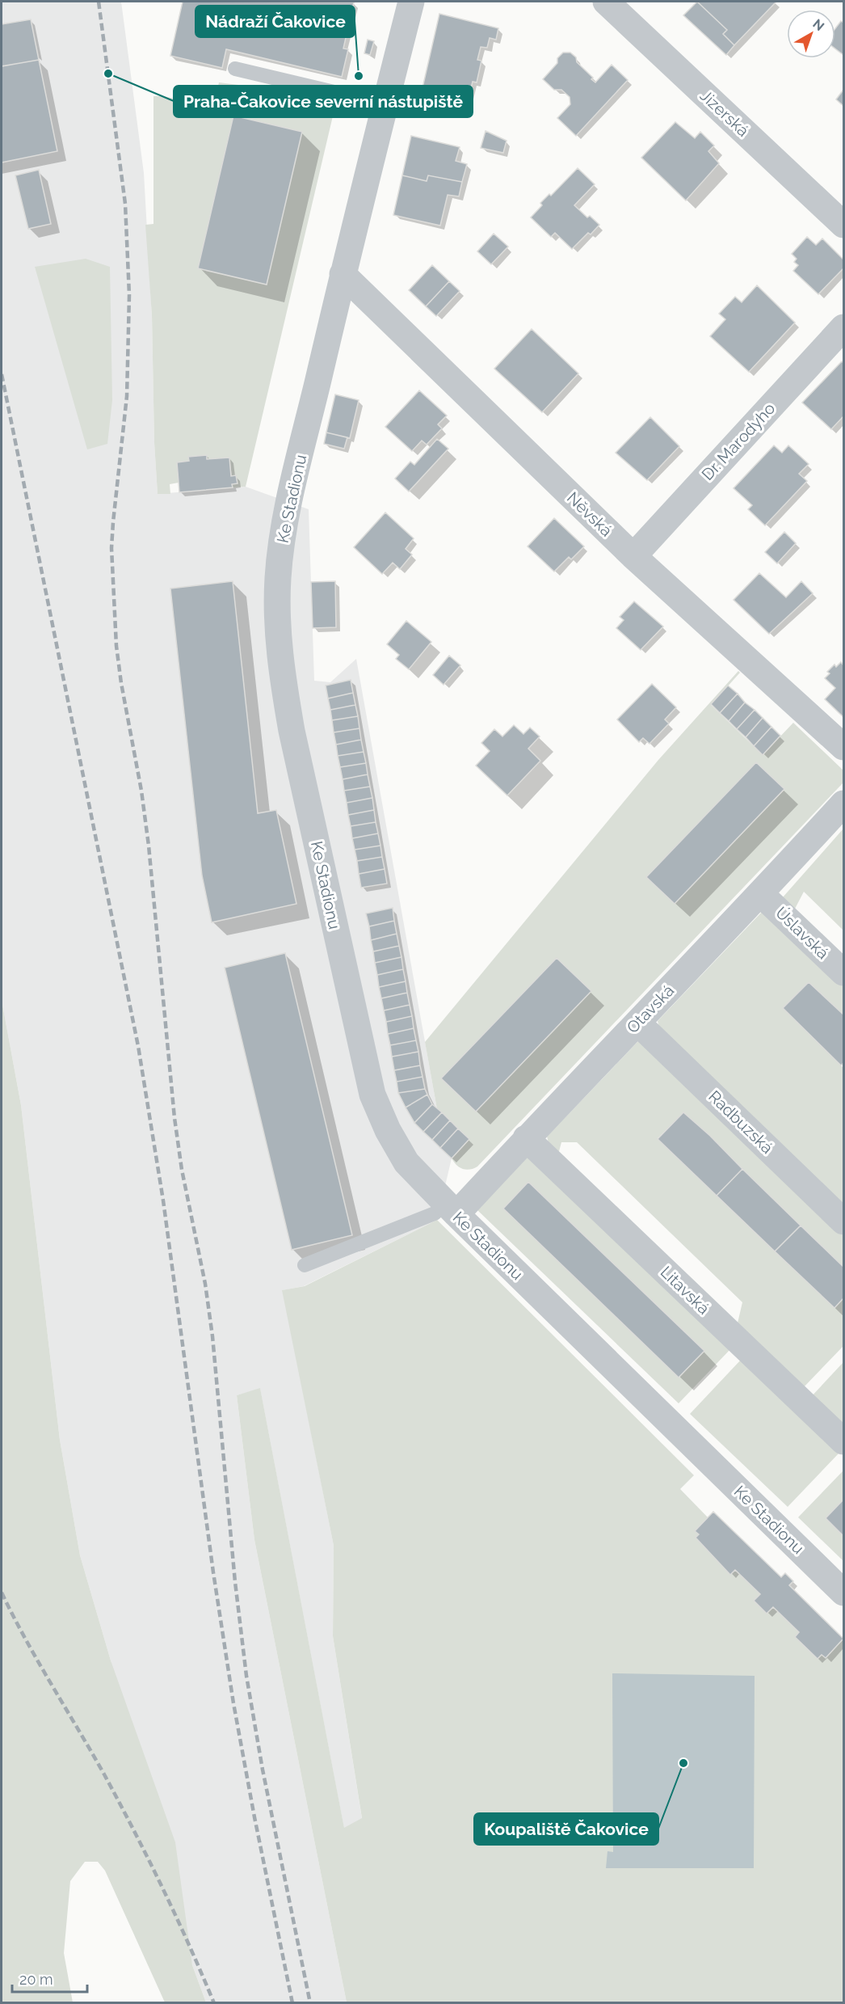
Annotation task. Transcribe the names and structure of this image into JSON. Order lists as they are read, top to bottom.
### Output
{
  "streets": {
    "street": [
      "Jizerská",
      "Dr. Marodyho",
      "Ke Stadionu",
      "Něvská",
      "Úslavská",
      "Otavská",
      "Radbuzská",
      "Litavská"
    ]
  },
  "crossings": [
    ["Dr. Marodyho", "Něvská"],
    ["Ke Stadionu", "Něvská"],
    ["Ke Stadionu", "Otavská"],
    ["Úslavská", "Otavská"],
    ["Otavská", "Radbuzská"],
    ["Otavská", "Litavská"]
  ],
  "places": ["Praha-Čakovice severní nástupiště", "Nádraží Čakovice", "Koupaliště Čakovice"],
  "scale_bar": "20 m",
  "north": "top right"
}
